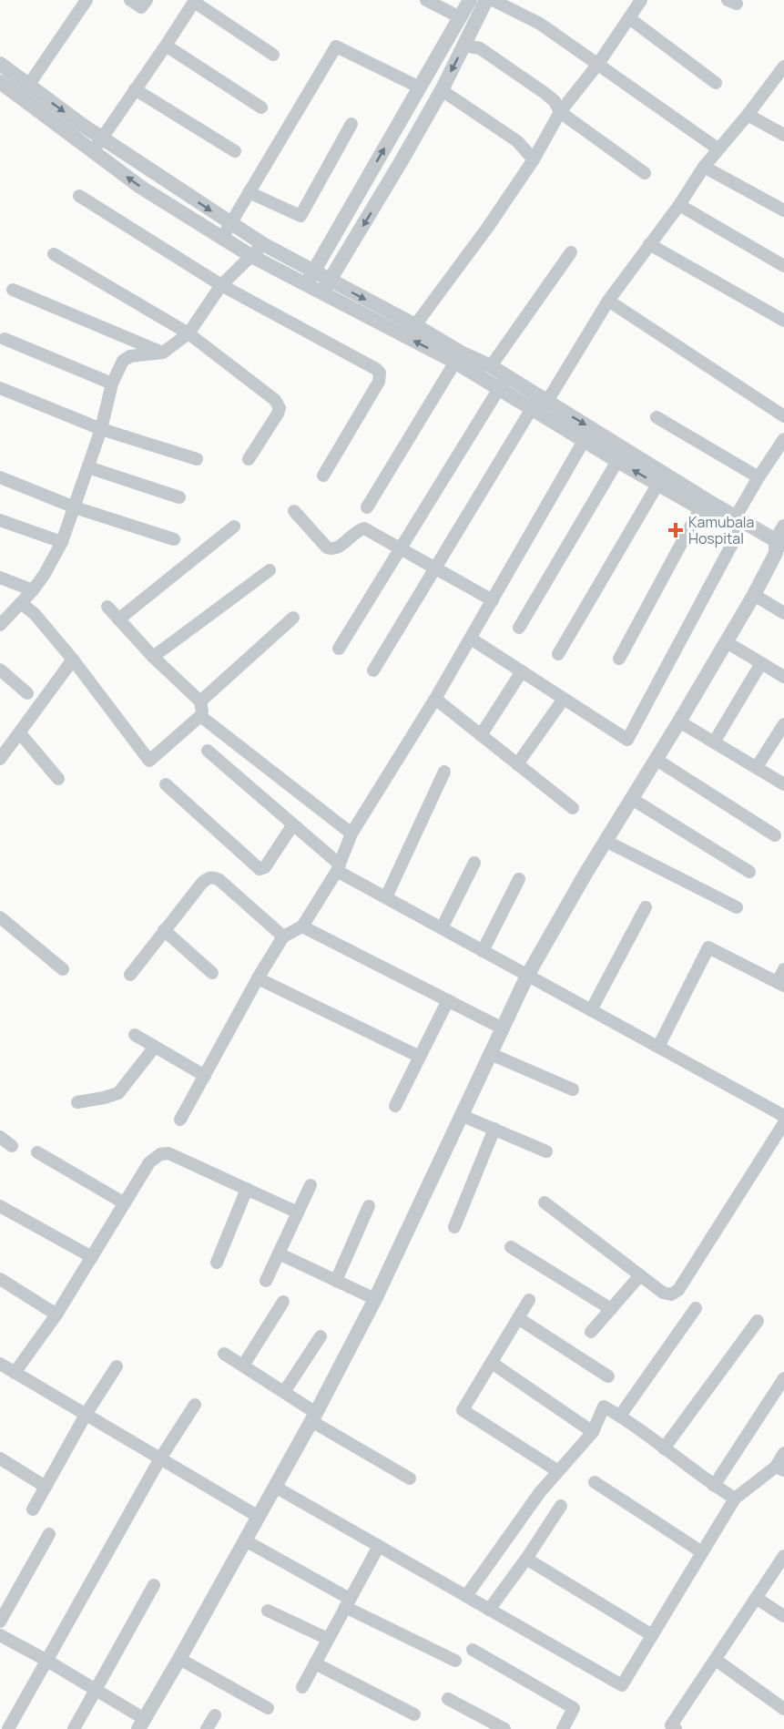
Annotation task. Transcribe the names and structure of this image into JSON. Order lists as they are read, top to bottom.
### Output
{
  "places": {
    "health": ["Kamubala Hospital"]
  }
}
